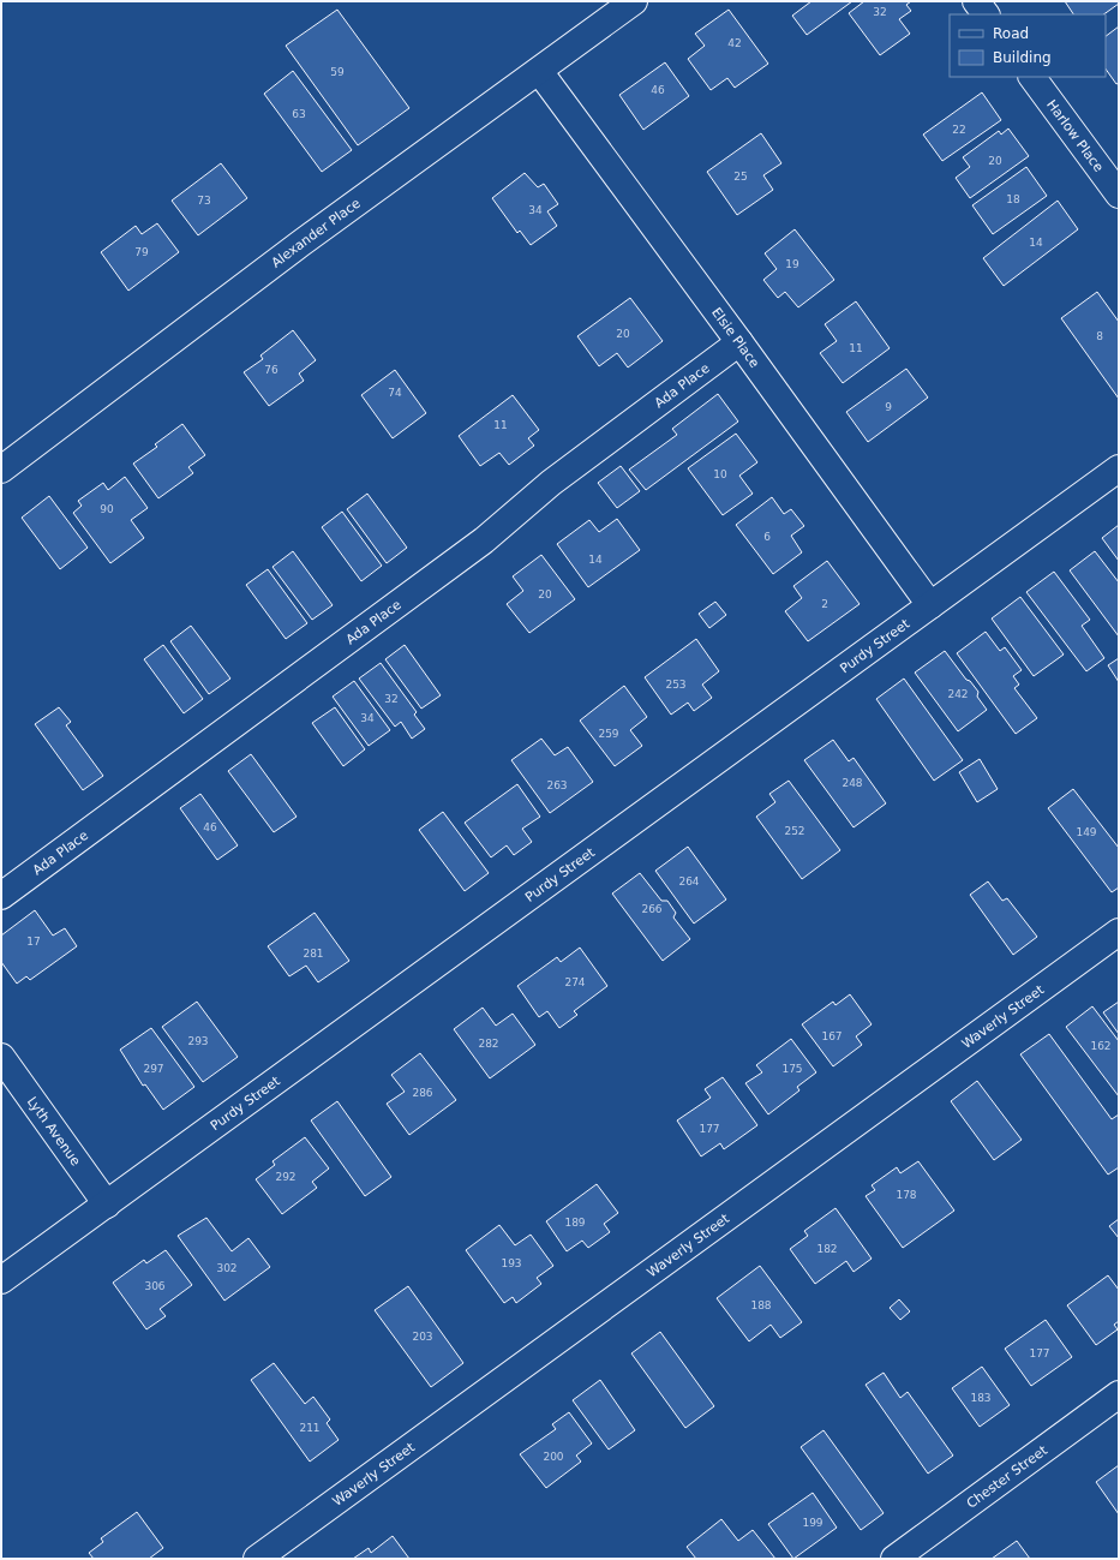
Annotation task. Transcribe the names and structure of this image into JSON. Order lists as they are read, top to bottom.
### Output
{
  "streets": {
    "street": [
      "Harlow Place",
      "Alexander Place",
      "Elsie Place",
      "Ada Place",
      "Purdy Street",
      "Waverly Street",
      "Lyth Avenue",
      "Chester Street"
    ]
  },
  "crossings": [
    ["Alexander Place", "Elsie Place"],
    ["Elsie Place", "Ada Place"],
    ["Elsie Place", "Purdy Street"],
    ["Purdy Street", "Lyth Avenue"]
  ],
  "house_numbers": [
    "32",
    "42",
    "59",
    "46",
    "63",
    "22",
    "20",
    "25",
    "18",
    "73",
    "34",
    "14",
    "79",
    "19",
    "20",
    "8",
    "11",
    "76",
    "74",
    "9",
    "11",
    "10",
    "90",
    "6",
    "14",
    "20",
    "2",
    "253",
    "242",
    "32",
    "34",
    "259",
    "248",
    "263",
    "46",
    "252",
    "149",
    "264",
    "266",
    "17",
    "281",
    "274",
    "167",
    "293",
    "282",
    "162",
    "297",
    "175",
    "286",
    "177",
    "292",
    "178",
    "189",
    "182",
    "193",
    "302",
    "306",
    "188",
    "203",
    "177",
    "183",
    "211",
    "200",
    "199"
  ],
  "legend": ["Road", "Building"]
}
